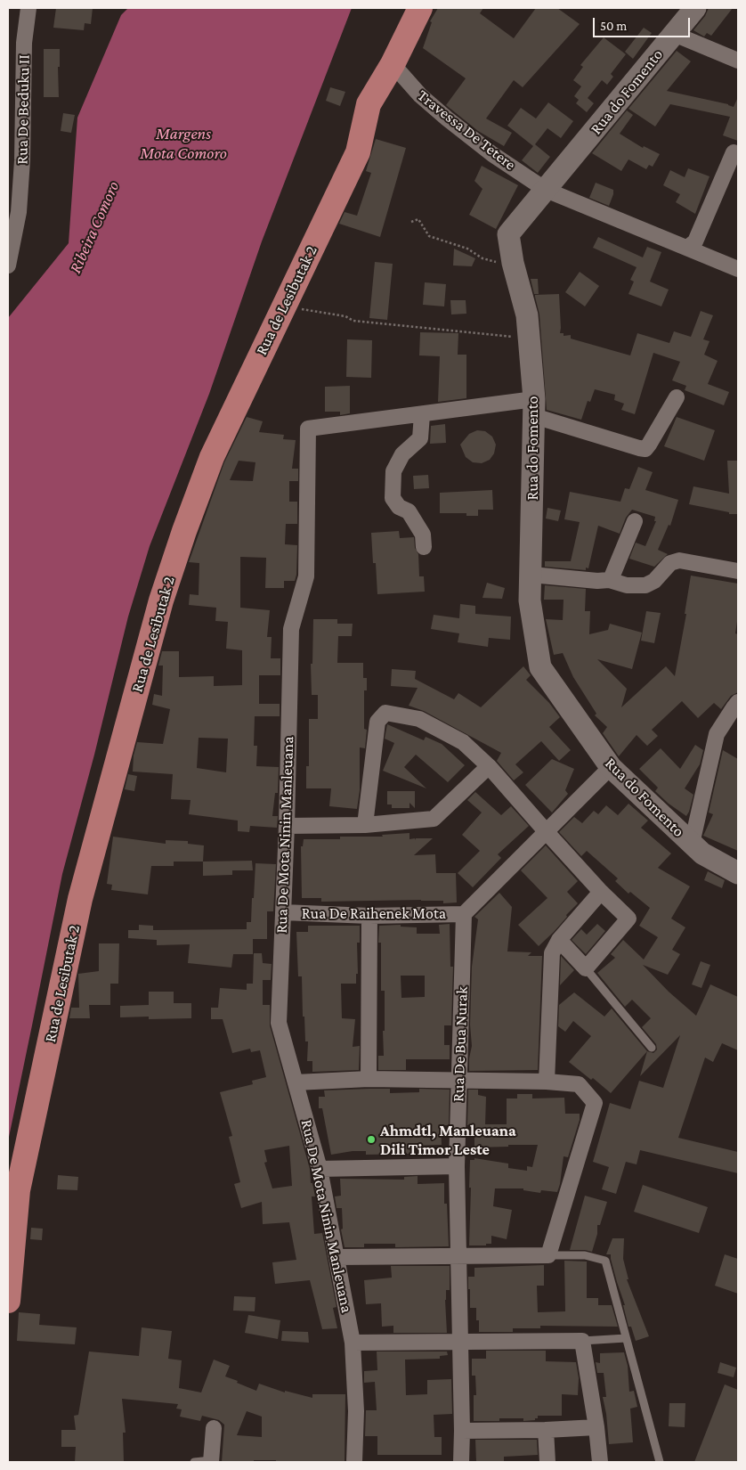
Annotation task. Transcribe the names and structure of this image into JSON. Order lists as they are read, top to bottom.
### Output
{
  "streets": {
    "main road": ["Rua de Lesibutak 2"],
    "street": [
      "Rua do Fomento",
      "Rua De Beduku II",
      "Travessa De Tetere",
      "Rua De Mota Ninin Manleuana",
      "Rua De Raihenek Mota",
      "Rua De Bua Nurak"
    ]
  },
  "crossings": [
    ["Rua do Fomento", "Travessa De Tetere"],
    ["Rua do Fomento", "Rua De Mota Ninin Manleuana"],
    ["Travessa De Tetere", "Rua de Lesibutak 2"],
    ["Rua De Mota Ninin Manleuana", "Rua De Raihenek Mota"],
    ["Rua De Raihenek Mota", "Rua De Bua Nurak"]
  ],
  "water": ["Margens Mota Comoro", "Ribeira Comoro"],
  "places": ["Ahmdtl, Manleuana Dili Timor Leste"],
  "scale_bar": "50 m"
}
